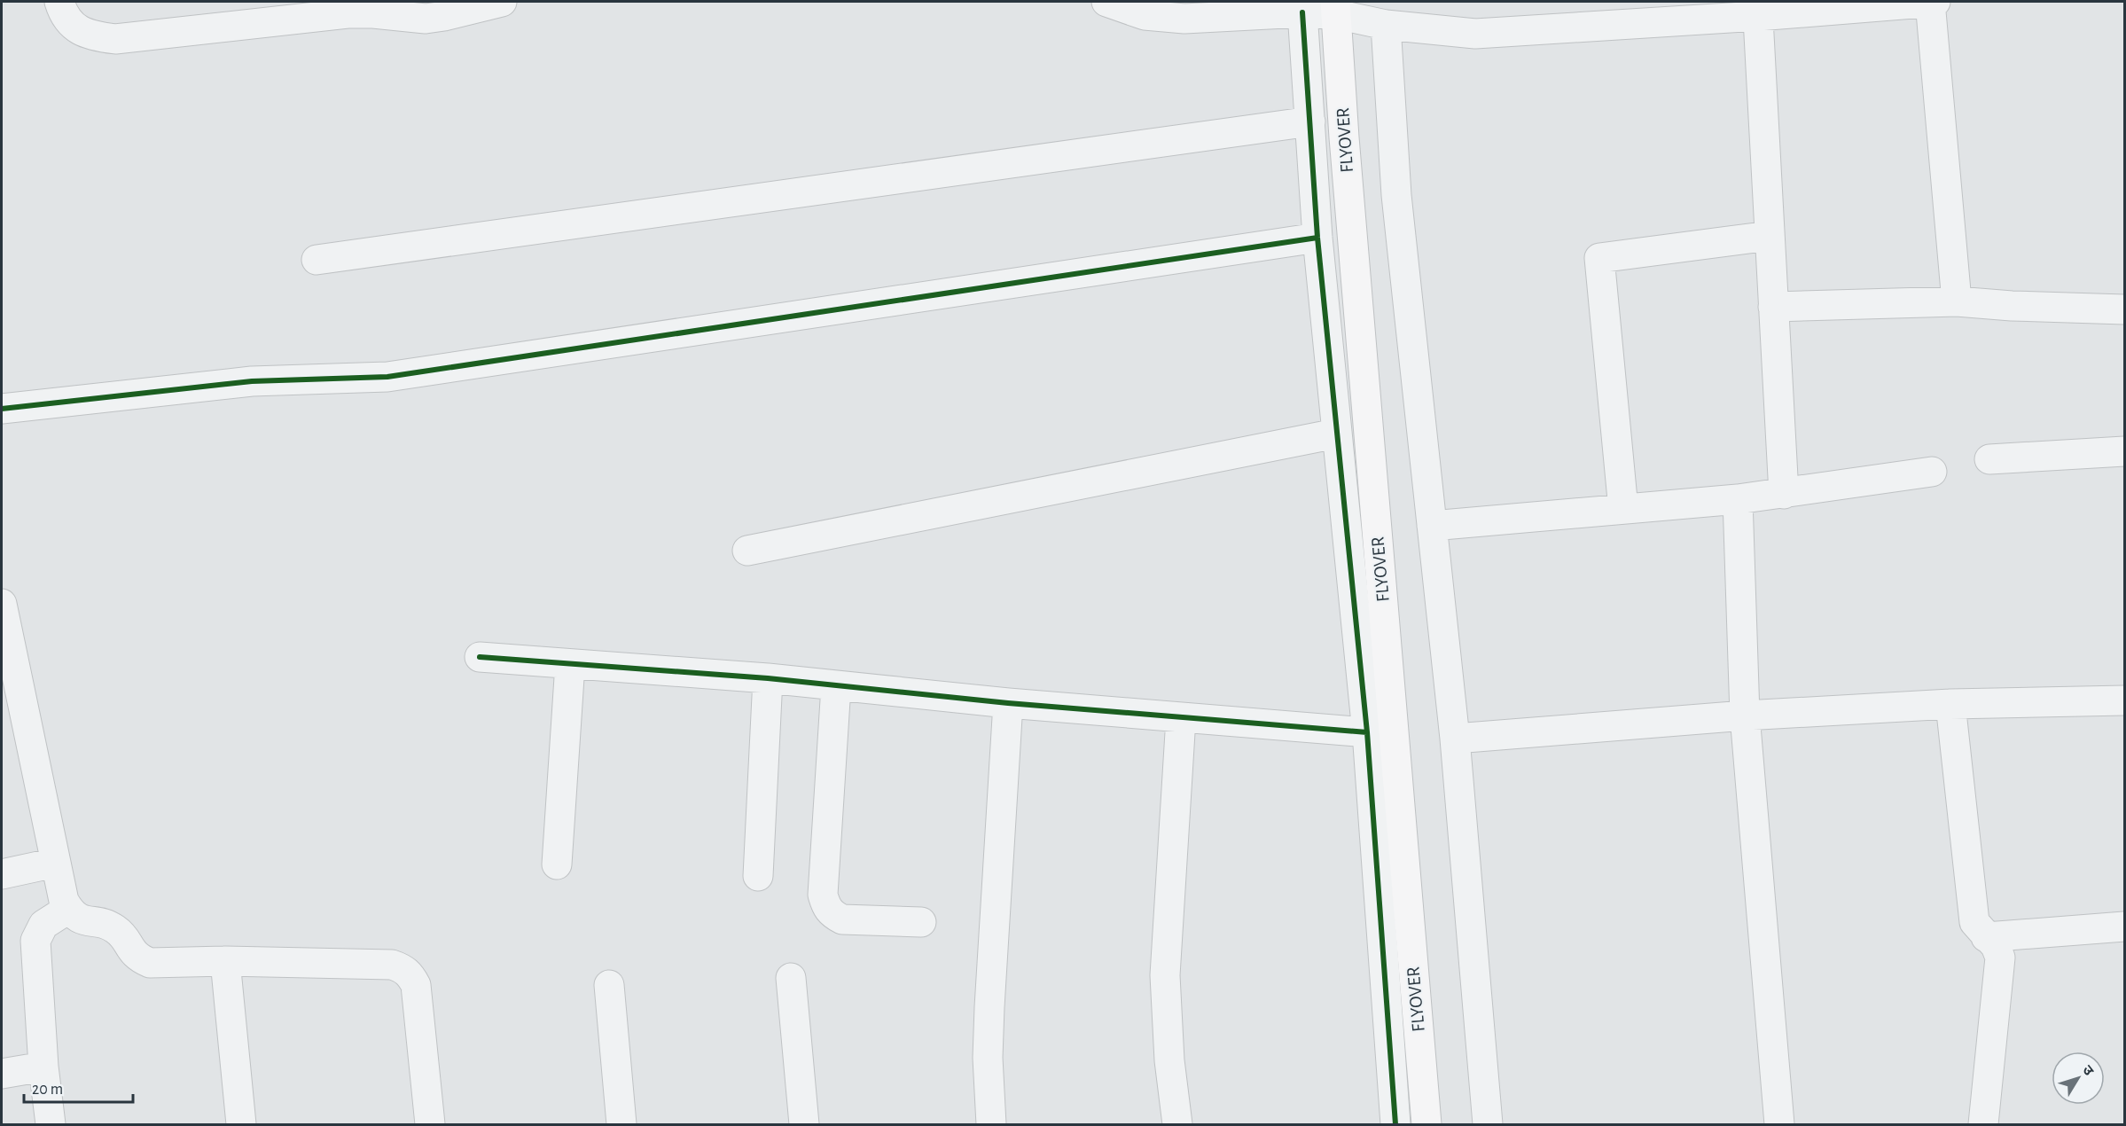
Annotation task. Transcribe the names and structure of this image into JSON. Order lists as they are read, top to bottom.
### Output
{
  "streets": {
    "main road": ["FLYOVER"]
  },
  "scale_bar": "20 m",
  "north": "top right"
}
